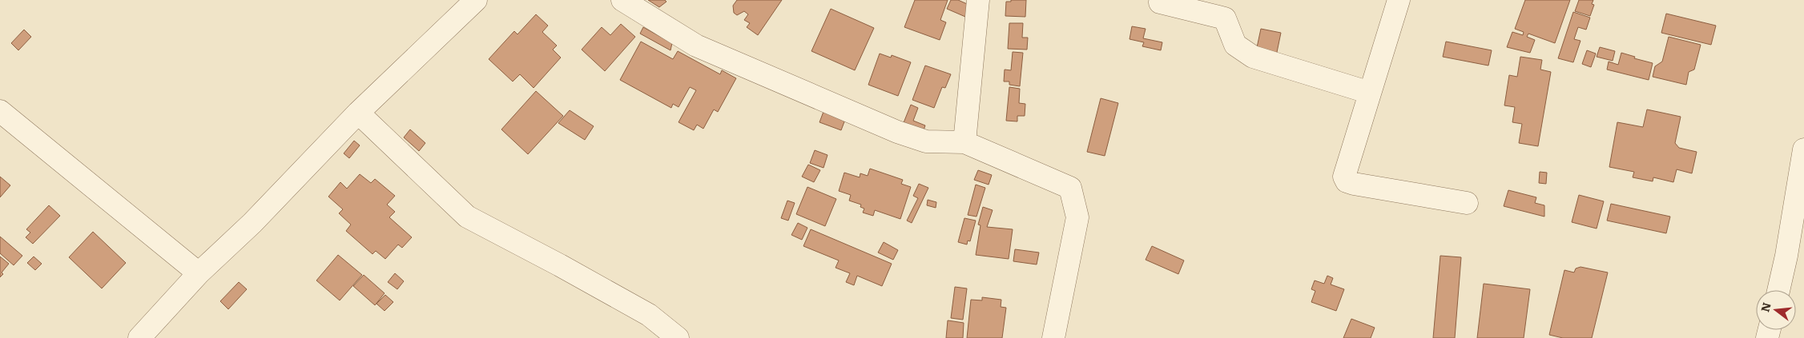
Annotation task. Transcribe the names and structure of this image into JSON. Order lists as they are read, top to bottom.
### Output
{
  "north": "left"
}
